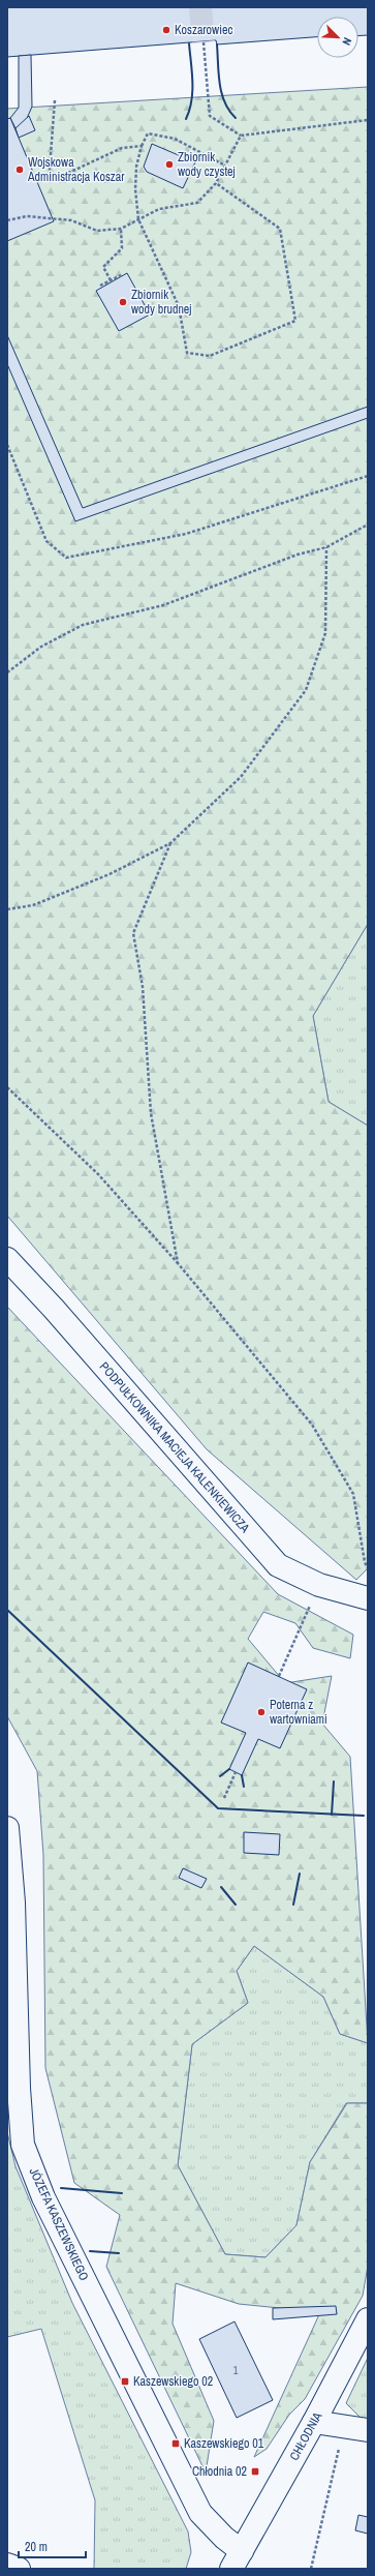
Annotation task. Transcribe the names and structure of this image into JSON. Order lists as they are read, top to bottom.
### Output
{
  "streets": {
    "street": ["PODPUŁKOWNIKA MACIEJA KALENKIEWICZA", "JÓZEFA KASZEWSKIEGO", "CHŁODNIA"]
  },
  "crossings": [
    ["JÓZEFA KASZEWSKIEGO", "CHŁODNIA"]
  ],
  "places": {
    "other": [
      "Koszarowiec",
      "Zbiornik wody czystej",
      "Wojskowa Administracja Koszar",
      "Zbiornik wody brudnej",
      "Poterna z wartowniami"
    ],
    "transit": ["Kaszewskiego 02", "Kaszewskiego 01", "Chłodnia 02"]
  },
  "house_numbers": ["1"],
  "scale_bar": "20 m",
  "north": "bottom right"
}
